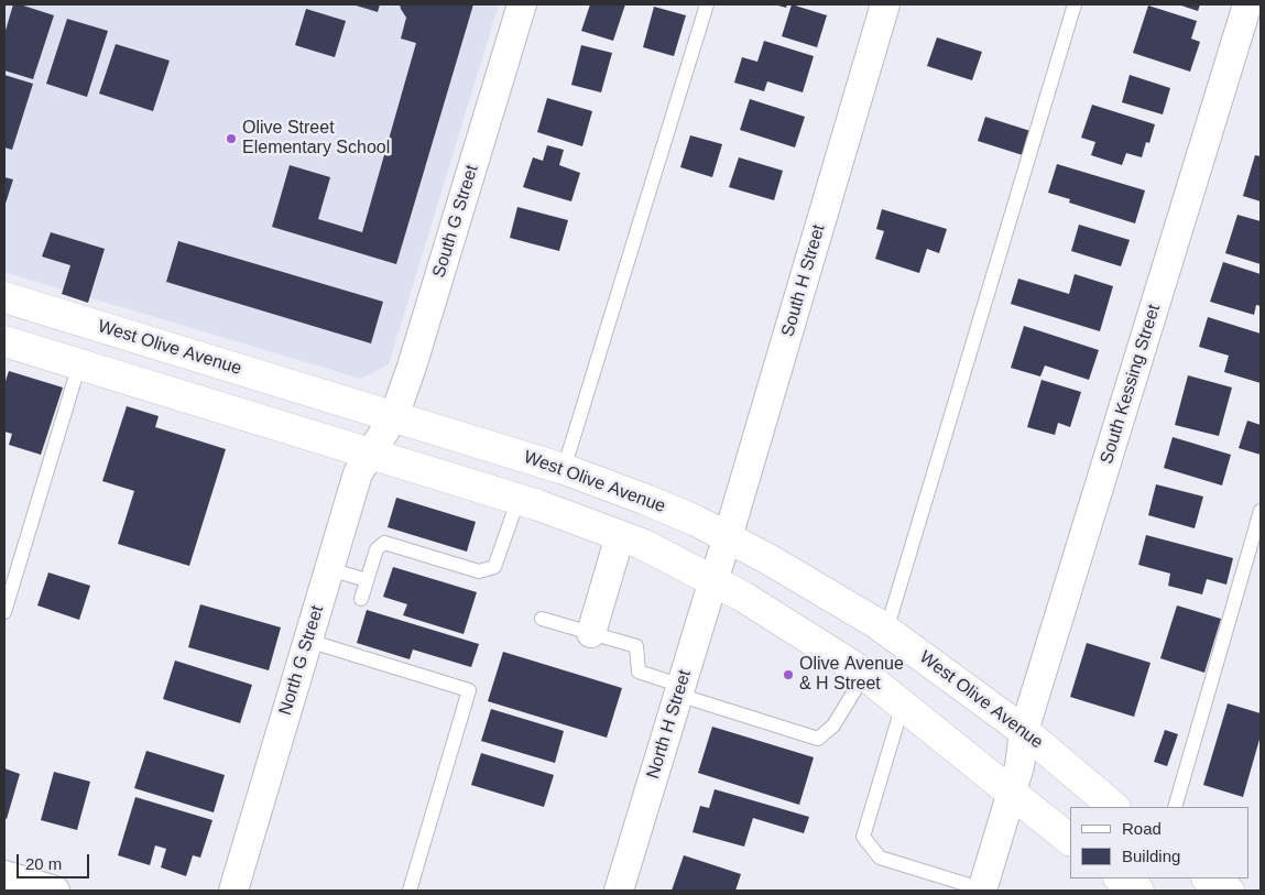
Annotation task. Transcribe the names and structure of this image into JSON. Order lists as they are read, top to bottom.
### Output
{
  "streets": {
    "main road": ["West Olive Avenue"],
    "street": [
      "South G Street",
      "South H Street",
      "South Kessing Street",
      "North G Street",
      "North H Street"
    ]
  },
  "crossings": [
    ["South G Street", "West Olive Avenue"],
    ["South G Street", "North G Street"],
    ["South H Street", "West Olive Avenue"],
    ["South H Street", "North H Street"],
    ["West Olive Avenue", "South Kessing Street"],
    ["West Olive Avenue", "North G Street"],
    ["West Olive Avenue", "North H Street"]
  ],
  "places": ["Olive Street Elementary School", "Olive Avenue & H Street"],
  "legend": ["Road", "Building"],
  "scale_bar": "20 m"
}
